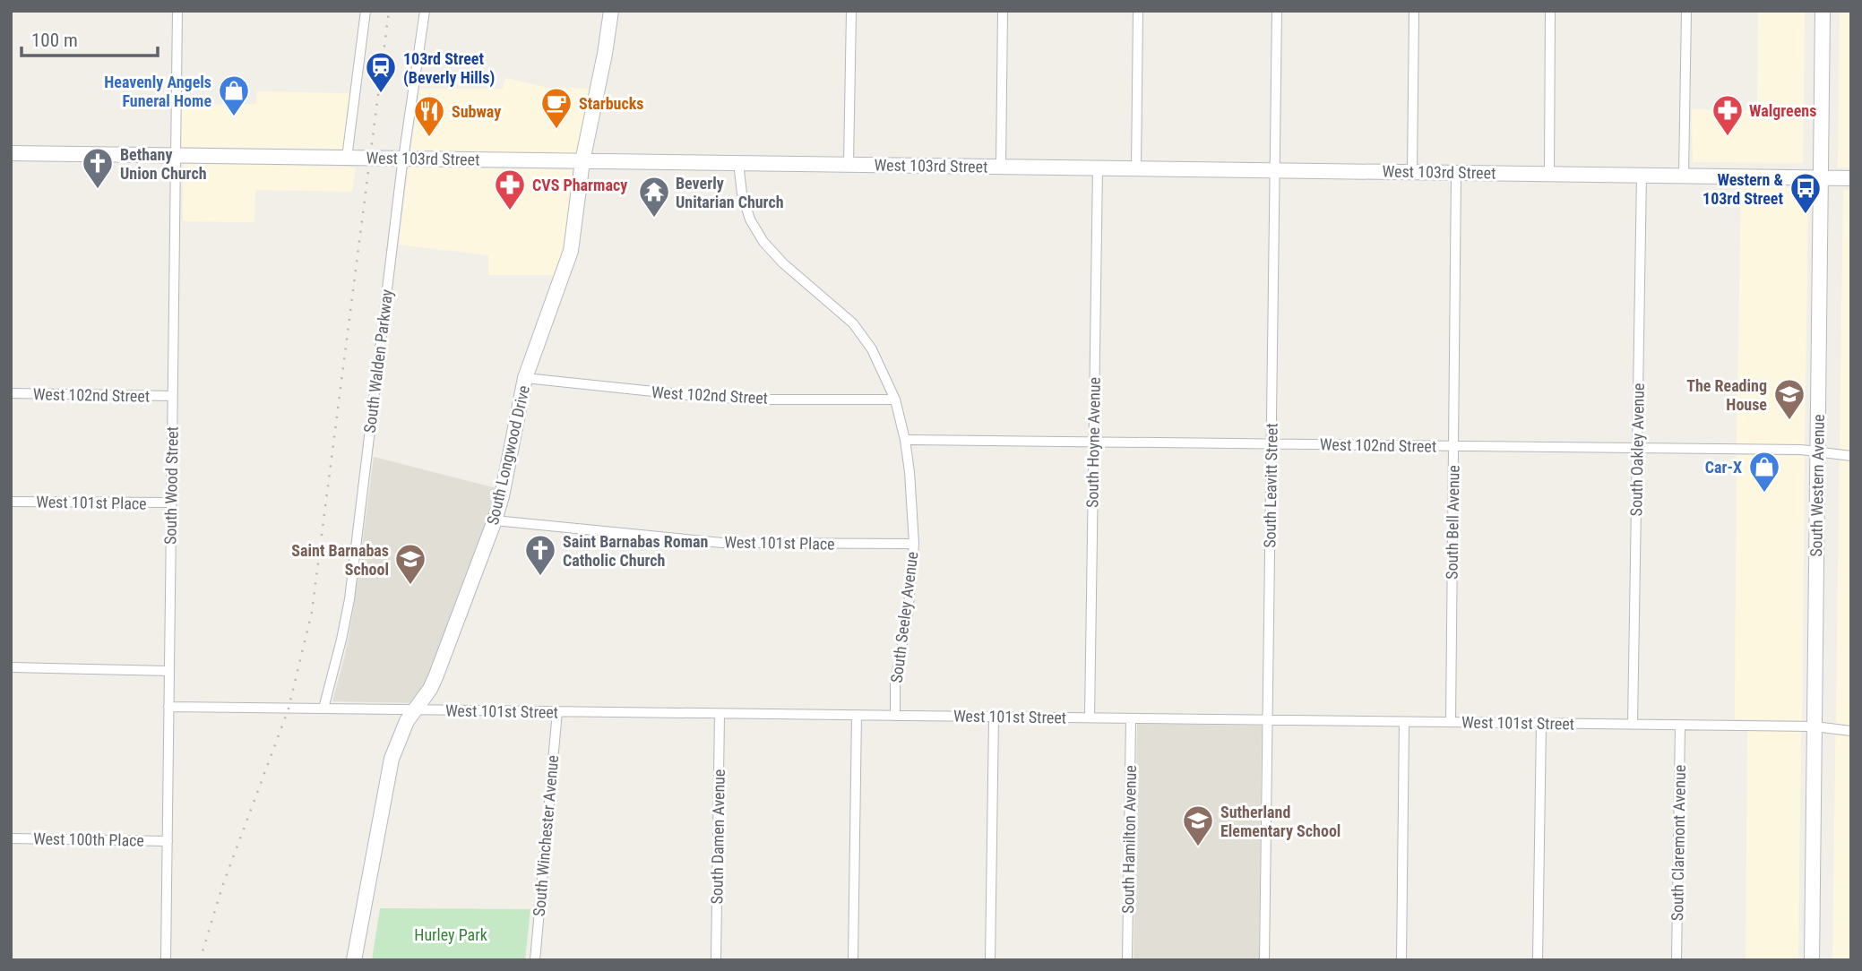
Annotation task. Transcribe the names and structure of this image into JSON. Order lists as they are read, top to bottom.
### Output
{
  "streets": {
    "main road": ["West 103rd Street", "South Longwood Drive", "South Western Avenue"],
    "street": [
      "South Walden Parkway",
      "West 102nd Street",
      "South Hoyne Avenue",
      "South Oakley Avenue",
      "South Wood Street",
      "South Leavitt Street",
      "West 101st Place",
      "South Bell Avenue",
      "South Seeley Avenue",
      "West 101st Street",
      "South Winchester Avenue",
      "South Damen Avenue",
      "West 100th Place",
      "South Hamilton Avenue",
      "South Claremont Avenue"
    ]
  },
  "crossings": [
    ["West 103rd Street", "South Walden Parkway"],
    ["West 103rd Street", "South Hoyne Avenue"],
    ["West 103rd Street", "South Oakley Avenue"],
    ["West 103rd Street", "South Longwood Drive"],
    ["West 103rd Street", "South Wood Street"],
    ["West 103rd Street", "South Leavitt Street"],
    ["West 103rd Street", "South Western Avenue"],
    ["West 103rd Street", "South Bell Avenue"],
    ["West 103rd Street", "South Seeley Avenue"],
    ["South Walden Parkway", "West 101st Street"],
    ["West 102nd Street", "South Hoyne Avenue"],
    ["West 102nd Street", "South Oakley Avenue"],
    ["West 102nd Street", "South Longwood Drive"],
    ["West 102nd Street", "South Wood Street"],
    ["West 102nd Street", "South Leavitt Street"],
    ["West 102nd Street", "South Western Avenue"],
    ["West 102nd Street", "South Bell Avenue"],
    ["West 102nd Street", "South Seeley Avenue"],
    ["South Hoyne Avenue", "West 101st Street"],
    ["South Oakley Avenue", "West 101st Street"],
    ["South Longwood Drive", "West 101st Place"],
    ["South Longwood Drive", "West 101st Street"],
    ["South Wood Street", "West 101st Place"],
    ["South Wood Street", "West 101st Street"],
    ["South Wood Street", "West 100th Place"],
    ["South Leavitt Street", "West 101st Street"],
    ["South Western Avenue", "West 101st Street"],
    ["West 101st Place", "South Seeley Avenue"],
    ["South Bell Avenue", "West 101st Street"],
    ["South Seeley Avenue", "West 101st Street"],
    ["West 101st Street", "South Winchester Avenue"],
    ["West 101st Street", "South Damen Avenue"],
    ["West 101st Street", "South Hamilton Avenue"],
    ["West 101st Street", "South Claremont Avenue"]
  ],
  "parks": ["Hurley Park"],
  "places": {
    "station": ["103rd Street (Beverly Hills)"],
    "shop": ["Heavenly Angels Funeral Home", "Car-X"],
    "cafe": ["Starbucks"],
    "pharmacy": ["Walgreens", "CVS Pharmacy"],
    "restaurant": ["Subway"],
    "church": ["Bethany Union Church", "Saint Barnabas Roman Catholic Church"],
    "bus stop": ["Western & 103rd Street"],
    "temple": ["Beverly Unitarian Church"],
    "school or university": ["The Reading House", "Saint Barnabas School", "Sutherland Elementary School"]
  },
  "scale_bar": "100 m"
}
